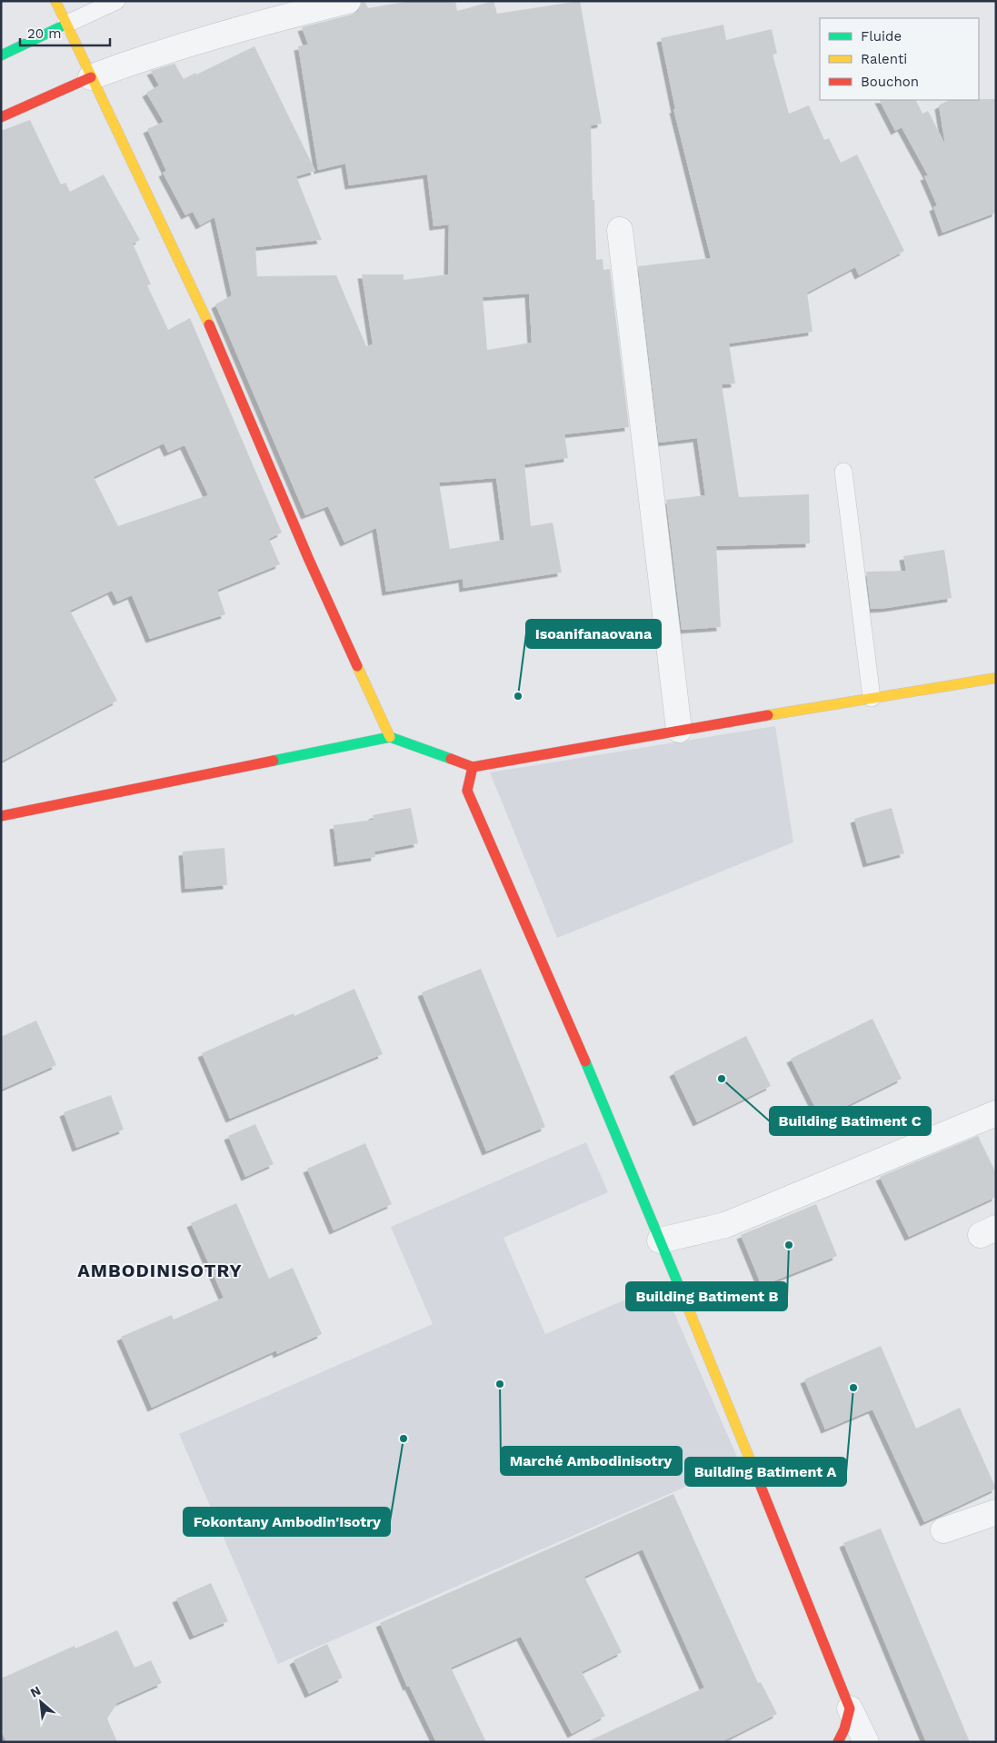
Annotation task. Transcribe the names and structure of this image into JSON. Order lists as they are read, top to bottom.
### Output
{
  "districts": ["AMBODINISOTRY"],
  "places": [
    "Isoanifanaovana",
    "Building Batiment C",
    "Building Batiment B",
    "Marché Ambodinisotry",
    "Building Batiment A",
    "Fokontany Ambodin'Isotry"
  ],
  "legend": ["Fluide", "Ralenti", "Bouchon"],
  "scale_bar": "20 m",
  "north": "top left"
}
